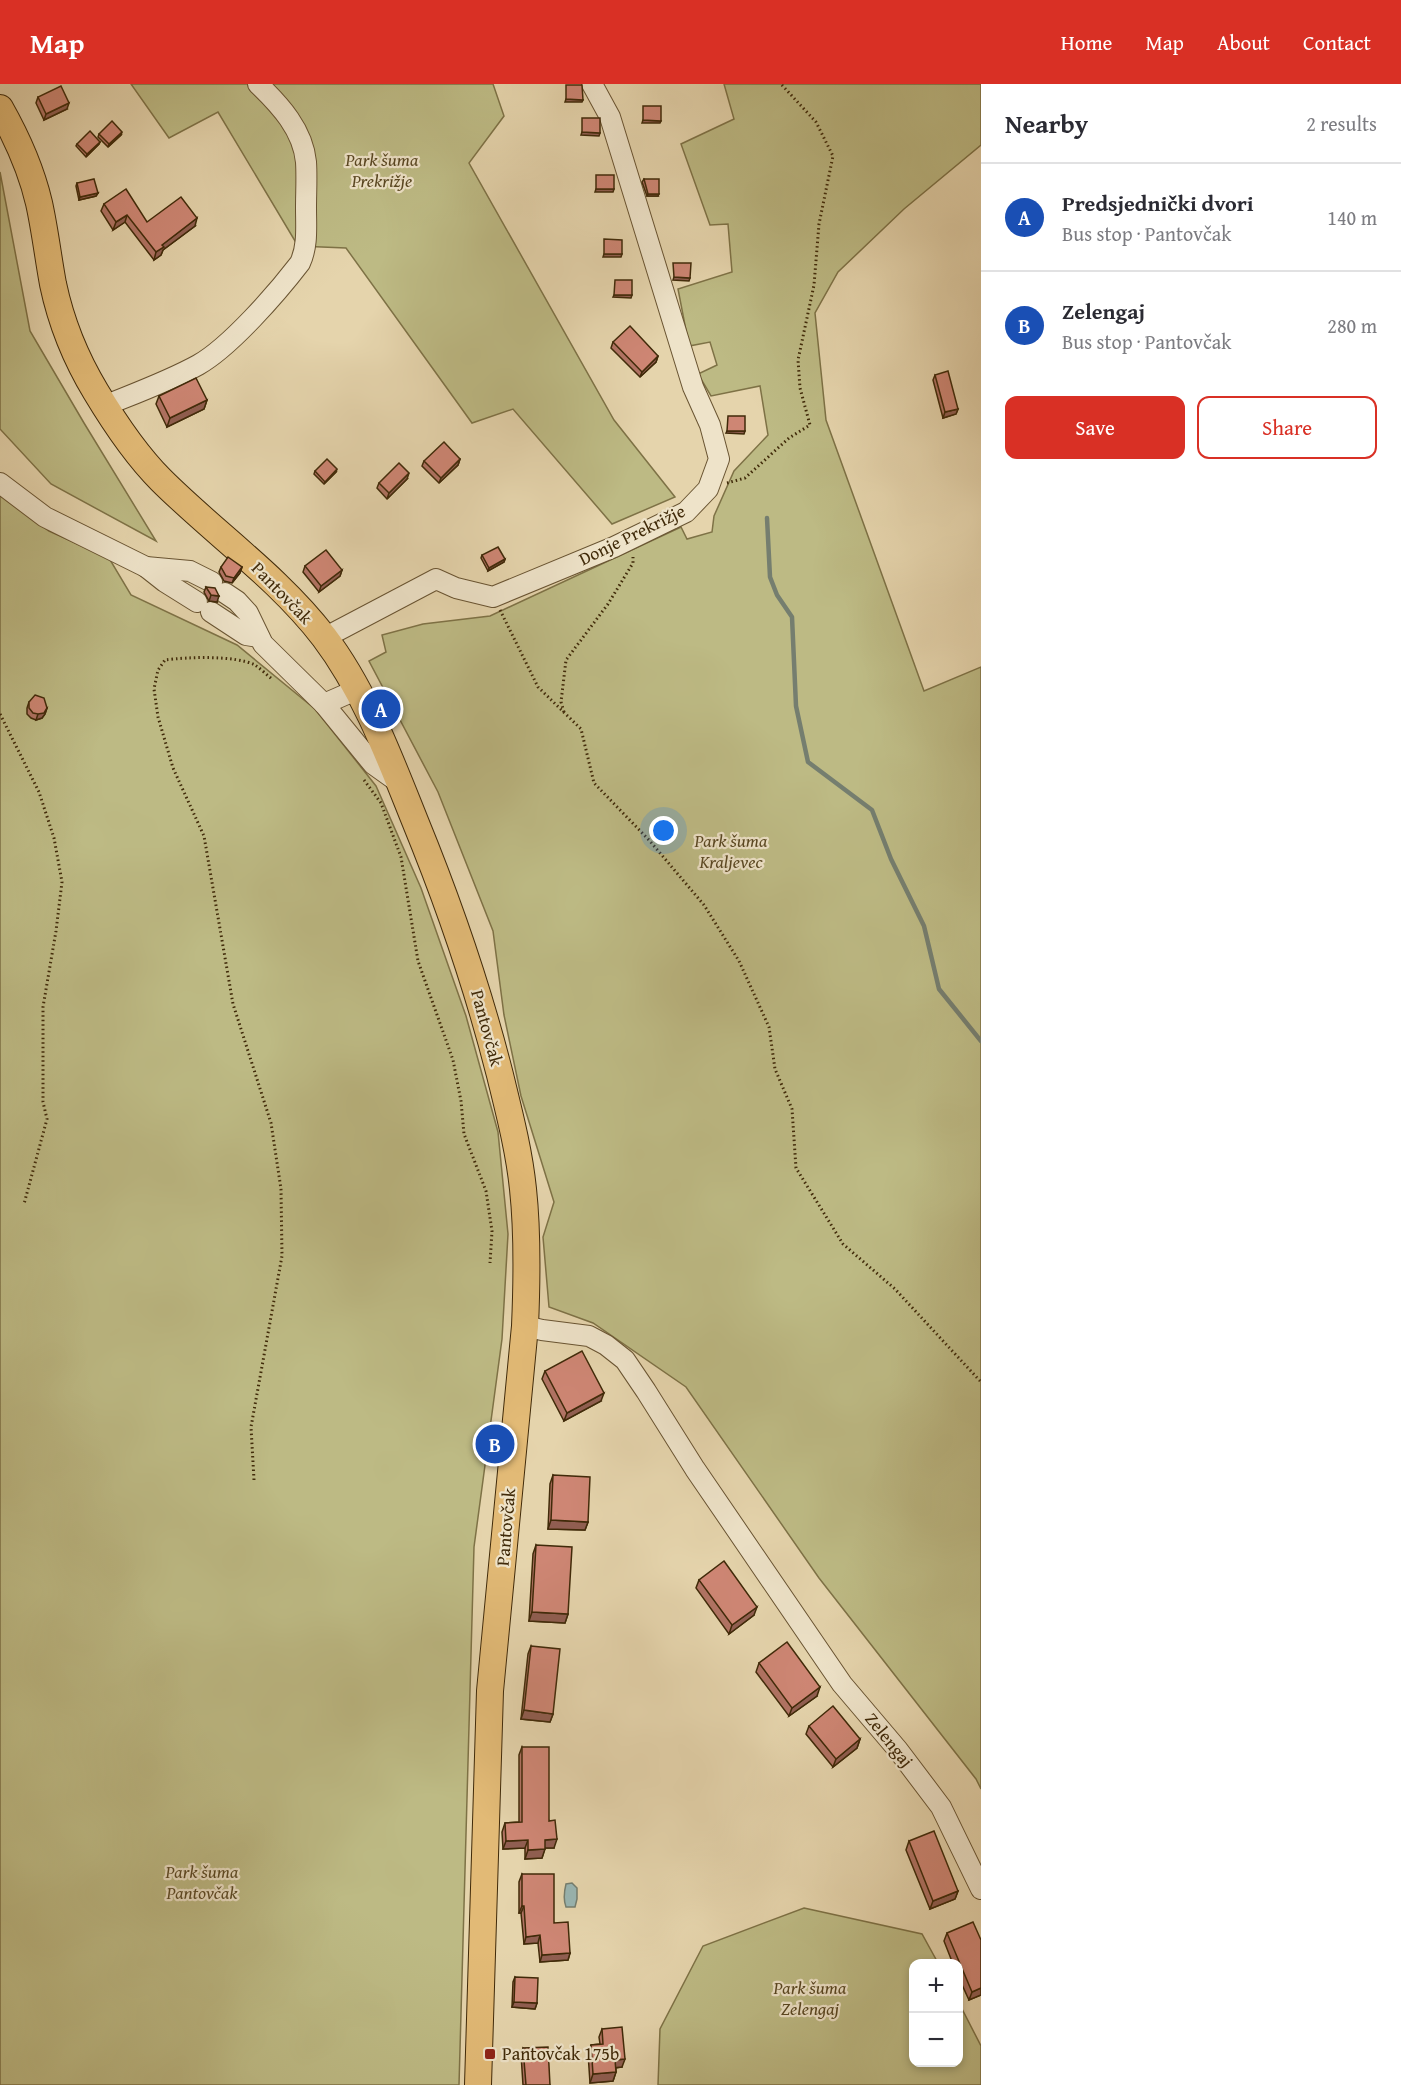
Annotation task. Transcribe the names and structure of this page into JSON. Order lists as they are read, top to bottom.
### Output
{
  "streets": {
    "main road": ["Pantovčak"],
    "street": ["Donje Prekrižje", "Zelengaj"]
  },
  "crossings": [
    ["Pantovčak", "Zelengaj"]
  ],
  "parks": [
    "Park šuma Prekrižje",
    "Park šuma Kraljevec",
    "Park šuma Pantovčak",
    "Park šuma Zelengaj"
  ],
  "places": {
    "transit": ["Pantovčak 175b"]
  },
  "page": {
    "header": "Map",
    "nav": [
      "Home",
      "Map",
      "About",
      "Contact"
    ],
    "heading": ["Nearby", "2 results"],
    "list": [
      {
        "mark": "A",
        "name": "Predsjednički dvori",
        "note": "Bus stop · Pantovčak",
        "value": "140 m"
      },
      {
        "mark": "B",
        "name": "Zelengaj",
        "note": "Bus stop · Pantovčak",
        "value": "280 m"
      }
    ],
    "buttons": ["Save", "Share"],
    "pins": ["A", "B"],
    "map_buttons": ["+", "−"]
  }
}
